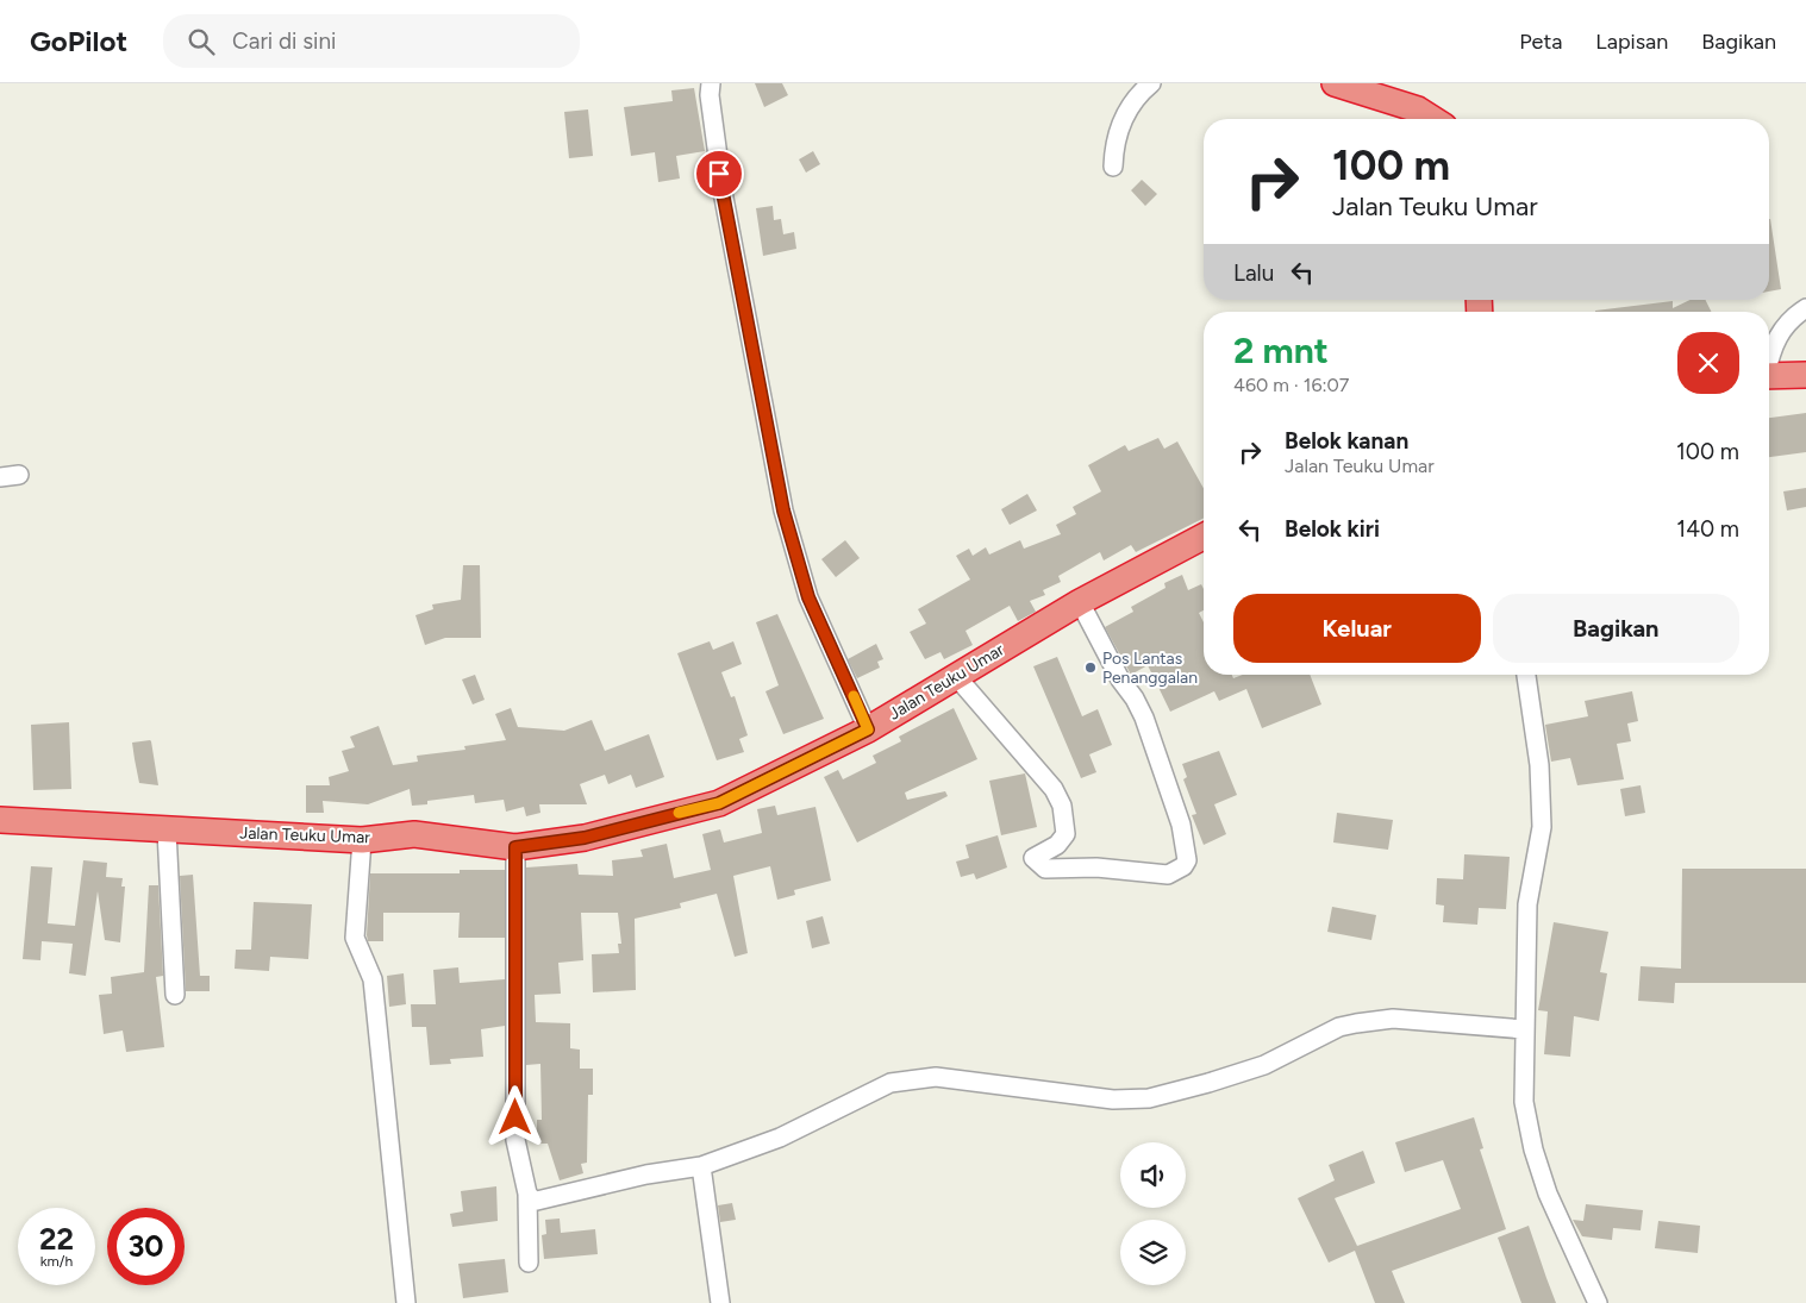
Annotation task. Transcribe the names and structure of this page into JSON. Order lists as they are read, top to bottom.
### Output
{
  "streets": {
    "highway": ["Jalan Teuku Umar"]
  },
  "places": ["Pos Lantas Penanggalan"],
  "page": {
    "header": "GoPilot",
    "search": "Cari di sini",
    "nav": ["Peta", "Lapisan", "Bagikan"],
    "turn": ["100 m", "Jalan Teuku Umar"],
    "then": "Lalu",
    "heading": ["2 mnt", "460 m · 16:07"],
    "list": [
      {
        "name": "Belok kanan",
        "note": "Jalan Teuku Umar",
        "value": "100 m"
      },
      {
        "name": "Belok kiri",
        "value": "140 m"
      }
    ],
    "buttons": ["Keluar", "Bagikan"],
    "speed": "22 km/h",
    "limit": "30"
  }
}
